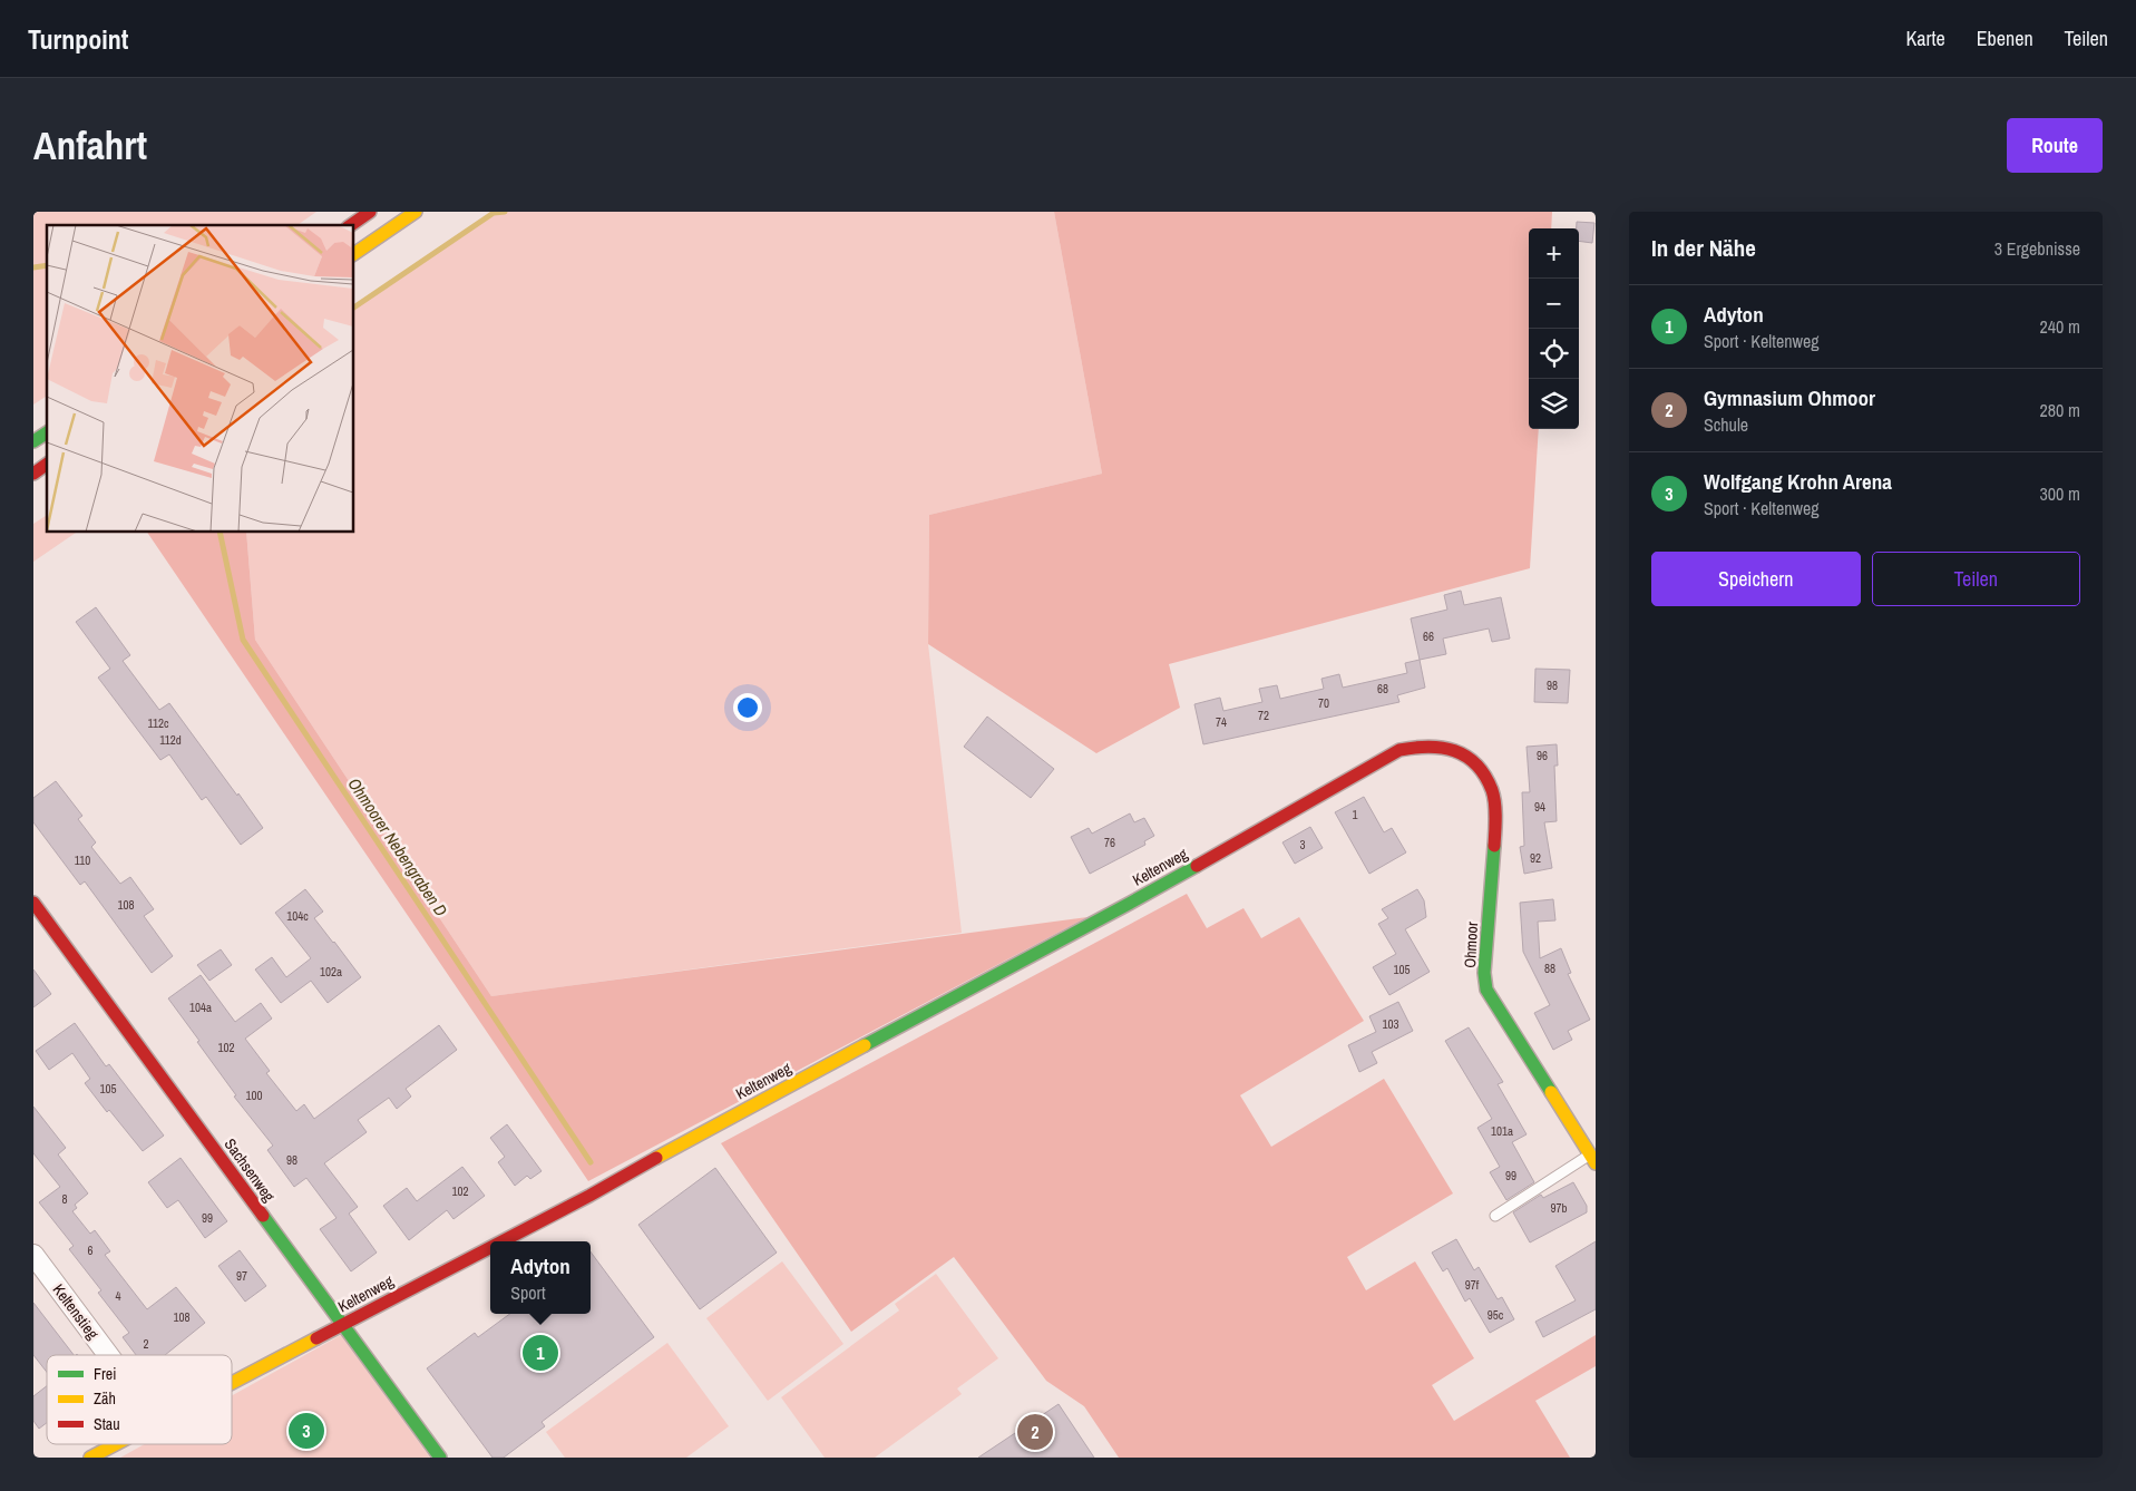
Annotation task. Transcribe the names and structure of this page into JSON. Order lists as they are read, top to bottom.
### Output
{
  "streets": {
    "street": [
      "Keltenweg",
      "Ohmoor",
      "Sachsenweg",
      "Keltenstieg"
    ]
  },
  "crossings": [
    ["Keltenweg", "Ohmoor"],
    ["Keltenweg", "Sachsenweg"]
  ],
  "water": ["Ohmoorer Nebengraben D"],
  "house_numbers": [
    "66",
    "98",
    "68",
    "70",
    "72",
    "74",
    "112c",
    "112d",
    "96",
    "94",
    "1",
    "76",
    "3",
    "92",
    "110",
    "108",
    "104c",
    "88",
    "105",
    "102a",
    "104a",
    "103",
    "102",
    "105",
    "100",
    "101a",
    "98",
    "99",
    "102",
    "8",
    "97b",
    "99",
    "6",
    "97",
    "97f",
    "4",
    "95c",
    "108",
    "2"
  ],
  "legend": ["Frei", "Zäh", "Stau"],
  "page": {
    "header": "Turnpoint",
    "nav": ["Karte", "Ebenen", "Teilen"],
    "buttons": [
      "Route",
      ["Speichern", "Teilen"]
    ],
    "title": "Anfahrt",
    "heading": ["In der Nähe", "3 Ergebnisse"],
    "map_buttons": ["+", "−"],
    "list": [
      {
        "mark": "1",
        "name": "Adyton",
        "note": "Sport · Keltenweg",
        "value": "240 m"
      },
      {
        "mark": "2",
        "name": "Gymnasium Ohmoor",
        "note": "Schule",
        "value": "280 m"
      },
      {
        "mark": "3",
        "name": "Wolfgang Krohn Arena",
        "note": "Sport · Keltenweg",
        "value": "300 m"
      }
    ],
    "popup": ["Adyton", "Sport"],
    "pins": ["1", "3", "2"]
  }
}
